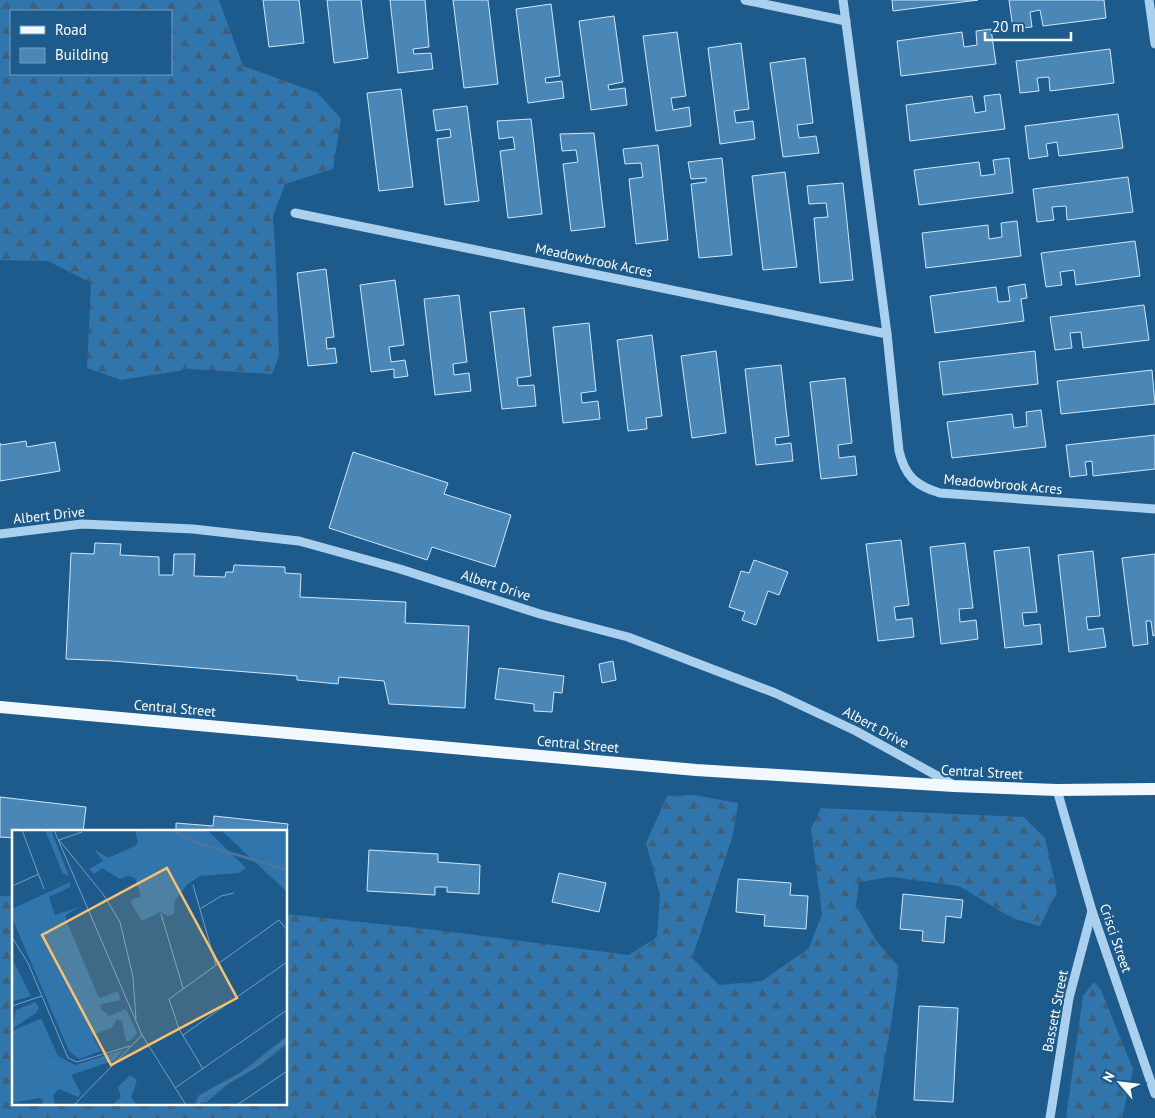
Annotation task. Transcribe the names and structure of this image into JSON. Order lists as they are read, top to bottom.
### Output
{
  "streets": {
    "main road": ["Central Street"],
    "street": [
      "Meadowbrook Acres",
      "Albert Drive",
      "Crisci Street",
      "Bassett Street"
    ]
  },
  "crossings": [
    ["Albert Drive", "Central Street"],
    ["Central Street", "Crisci Street"],
    ["Crisci Street", "Bassett Street"]
  ],
  "legend": ["Road", "Building"],
  "scale_bar": "20 m",
  "north": "top left"
}
